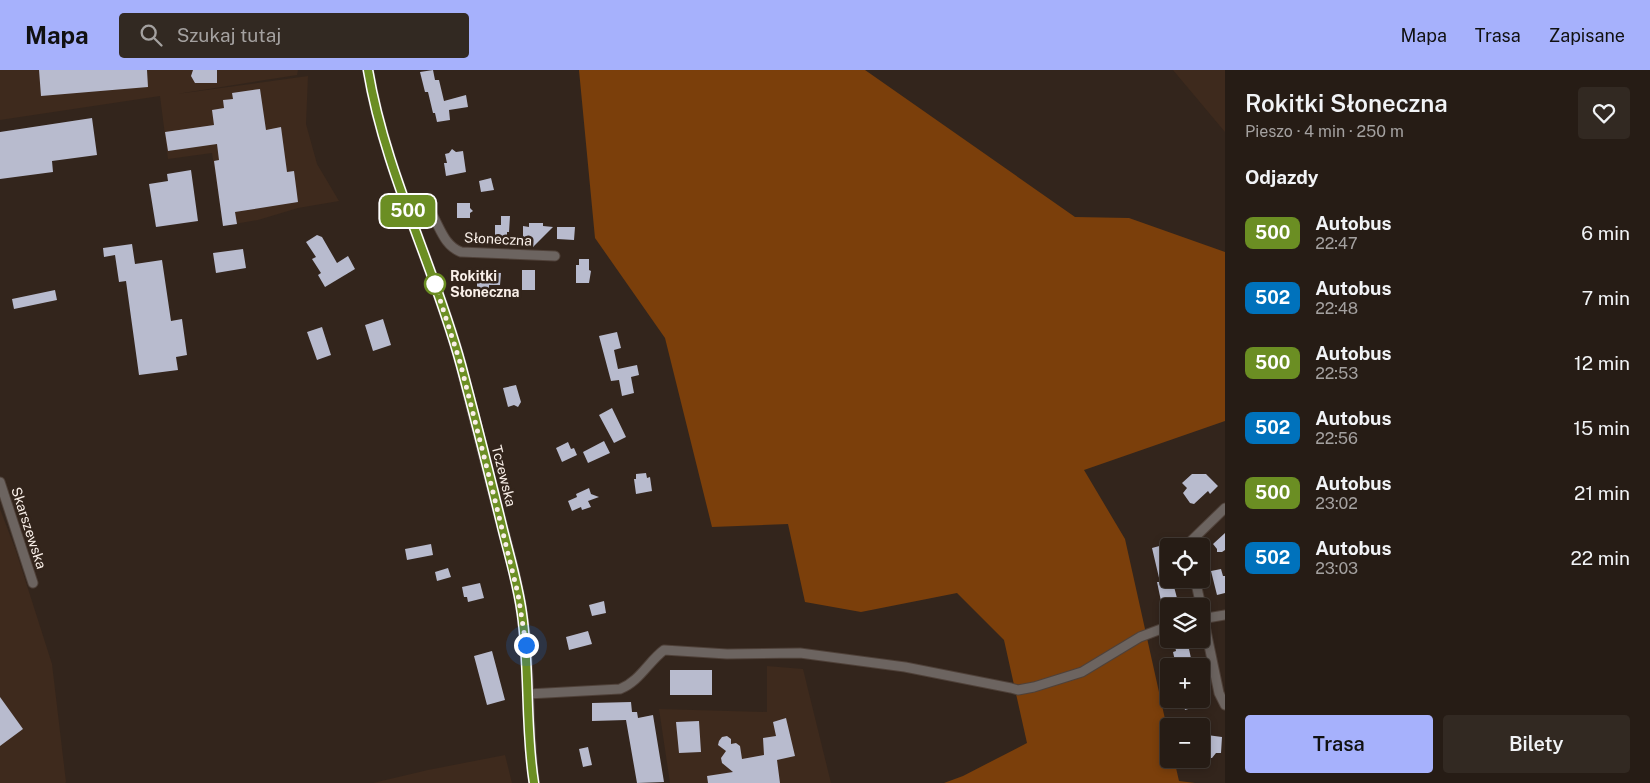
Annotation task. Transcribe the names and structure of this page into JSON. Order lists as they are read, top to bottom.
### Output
{
  "streets": {
    "street": ["Słoneczna", "Tczewska", "Skarszewska"]
  },
  "crossings": [
    ["Słoneczna", "Tczewska"]
  ],
  "places": ["Rokitki Słoneczna"],
  "lines": ["bus line 500"],
  "page": {
    "header": "Mapa",
    "search": "Szukaj tutaj",
    "nav": ["Mapa", "Trasa", "Zapisane"],
    "on_map": "500",
    "heading": [
      ["Rokitki Słoneczna", "Pieszo · 4 min · 250 m"],
      "Odjazdy"
    ],
    "list": [
      {
        "mark": "500",
        "name": "Autobus",
        "note": "22:47",
        "value": "6 min"
      },
      {
        "mark": "502",
        "name": "Autobus",
        "note": "22:48",
        "value": "7 min"
      },
      {
        "mark": "500",
        "name": "Autobus",
        "note": "22:53",
        "value": "12 min"
      },
      {
        "mark": "502",
        "name": "Autobus",
        "note": "22:56",
        "value": "15 min"
      },
      {
        "mark": "500",
        "name": "Autobus",
        "note": "23:02",
        "value": "21 min"
      },
      {
        "mark": "502",
        "name": "Autobus",
        "note": "23:03",
        "value": "22 min"
      }
    ],
    "map_buttons": ["+", "−"],
    "buttons": ["Trasa", "Bilety"]
  }
}
